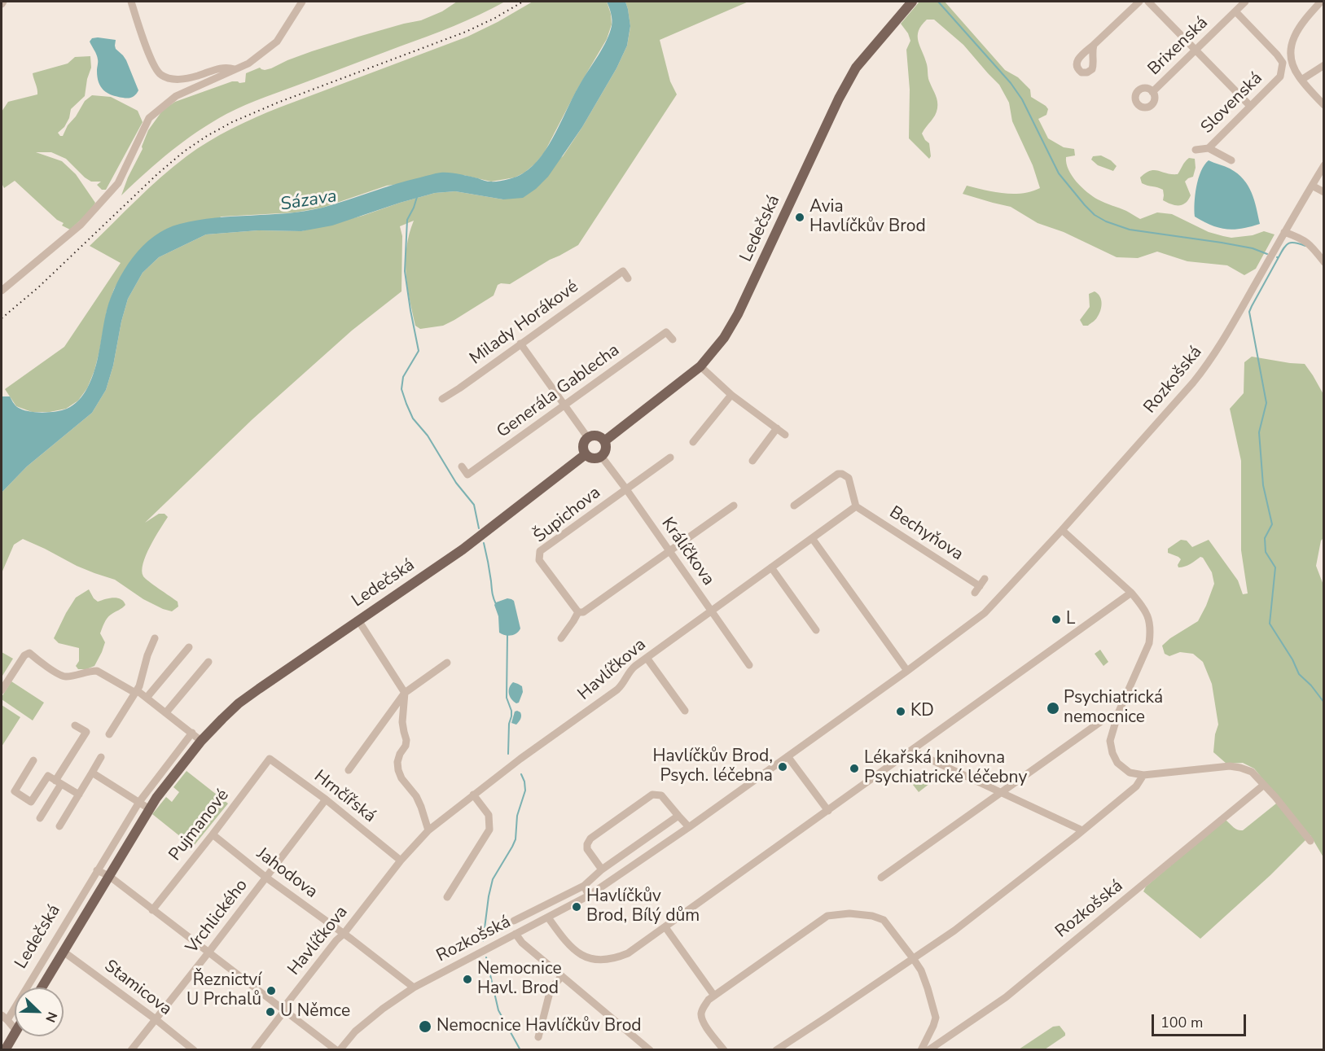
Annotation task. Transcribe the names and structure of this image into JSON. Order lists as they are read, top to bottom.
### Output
{
  "streets": {
    "main road": ["Ledečská"],
    "street": [
      "Brixenská",
      "Slovenská",
      "Milady Horákové",
      "Rozkošská",
      "Generála Gablecha",
      "Šupichova",
      "Bechyňova",
      "Králíčkova",
      "Havlíčkova",
      "Hrnčířská",
      "Pujmanové",
      "Jahodova",
      "Vrchlického",
      "Stamicova"
    ]
  },
  "crossings": [
    ["Brixenská", "Slovenská"],
    ["Ledečská", "Králíčkova"],
    ["Ledečská", "Stamicova"],
    ["Rozkošská", "Jahodova"],
    ["Šupichova", "Králíčkova"],
    ["Králíčkova", "Havlíčkova"],
    ["Havlíčkova", "Hrnčířská"],
    ["Havlíčkova", "Jahodova"],
    ["Hrnčířská", "Pujmanové"],
    ["Hrnčířská", "Vrchlického"],
    ["Pujmanové", "Jahodova"],
    ["Jahodova", "Vrchlického"],
    ["Vrchlického", "Stamicova"]
  ],
  "water": ["Sázava"],
  "places": [
    "Avia Havlíčkův Brod",
    "L",
    "Psychiatrická nemocnice",
    "KD",
    "Havlíčkův Brod, Psych. léčebna",
    "Lékařská knihovna Psychiatrické léčebny",
    "Havlíčkův Brod, Bílý dům",
    "Nemocnice Havl. Brod",
    "Řeznictví U Prchalů",
    "U Němce",
    "Nemocnice Havlíčkův Brod"
  ],
  "scale_bar": "100 m",
  "north": "bottom right"
}
